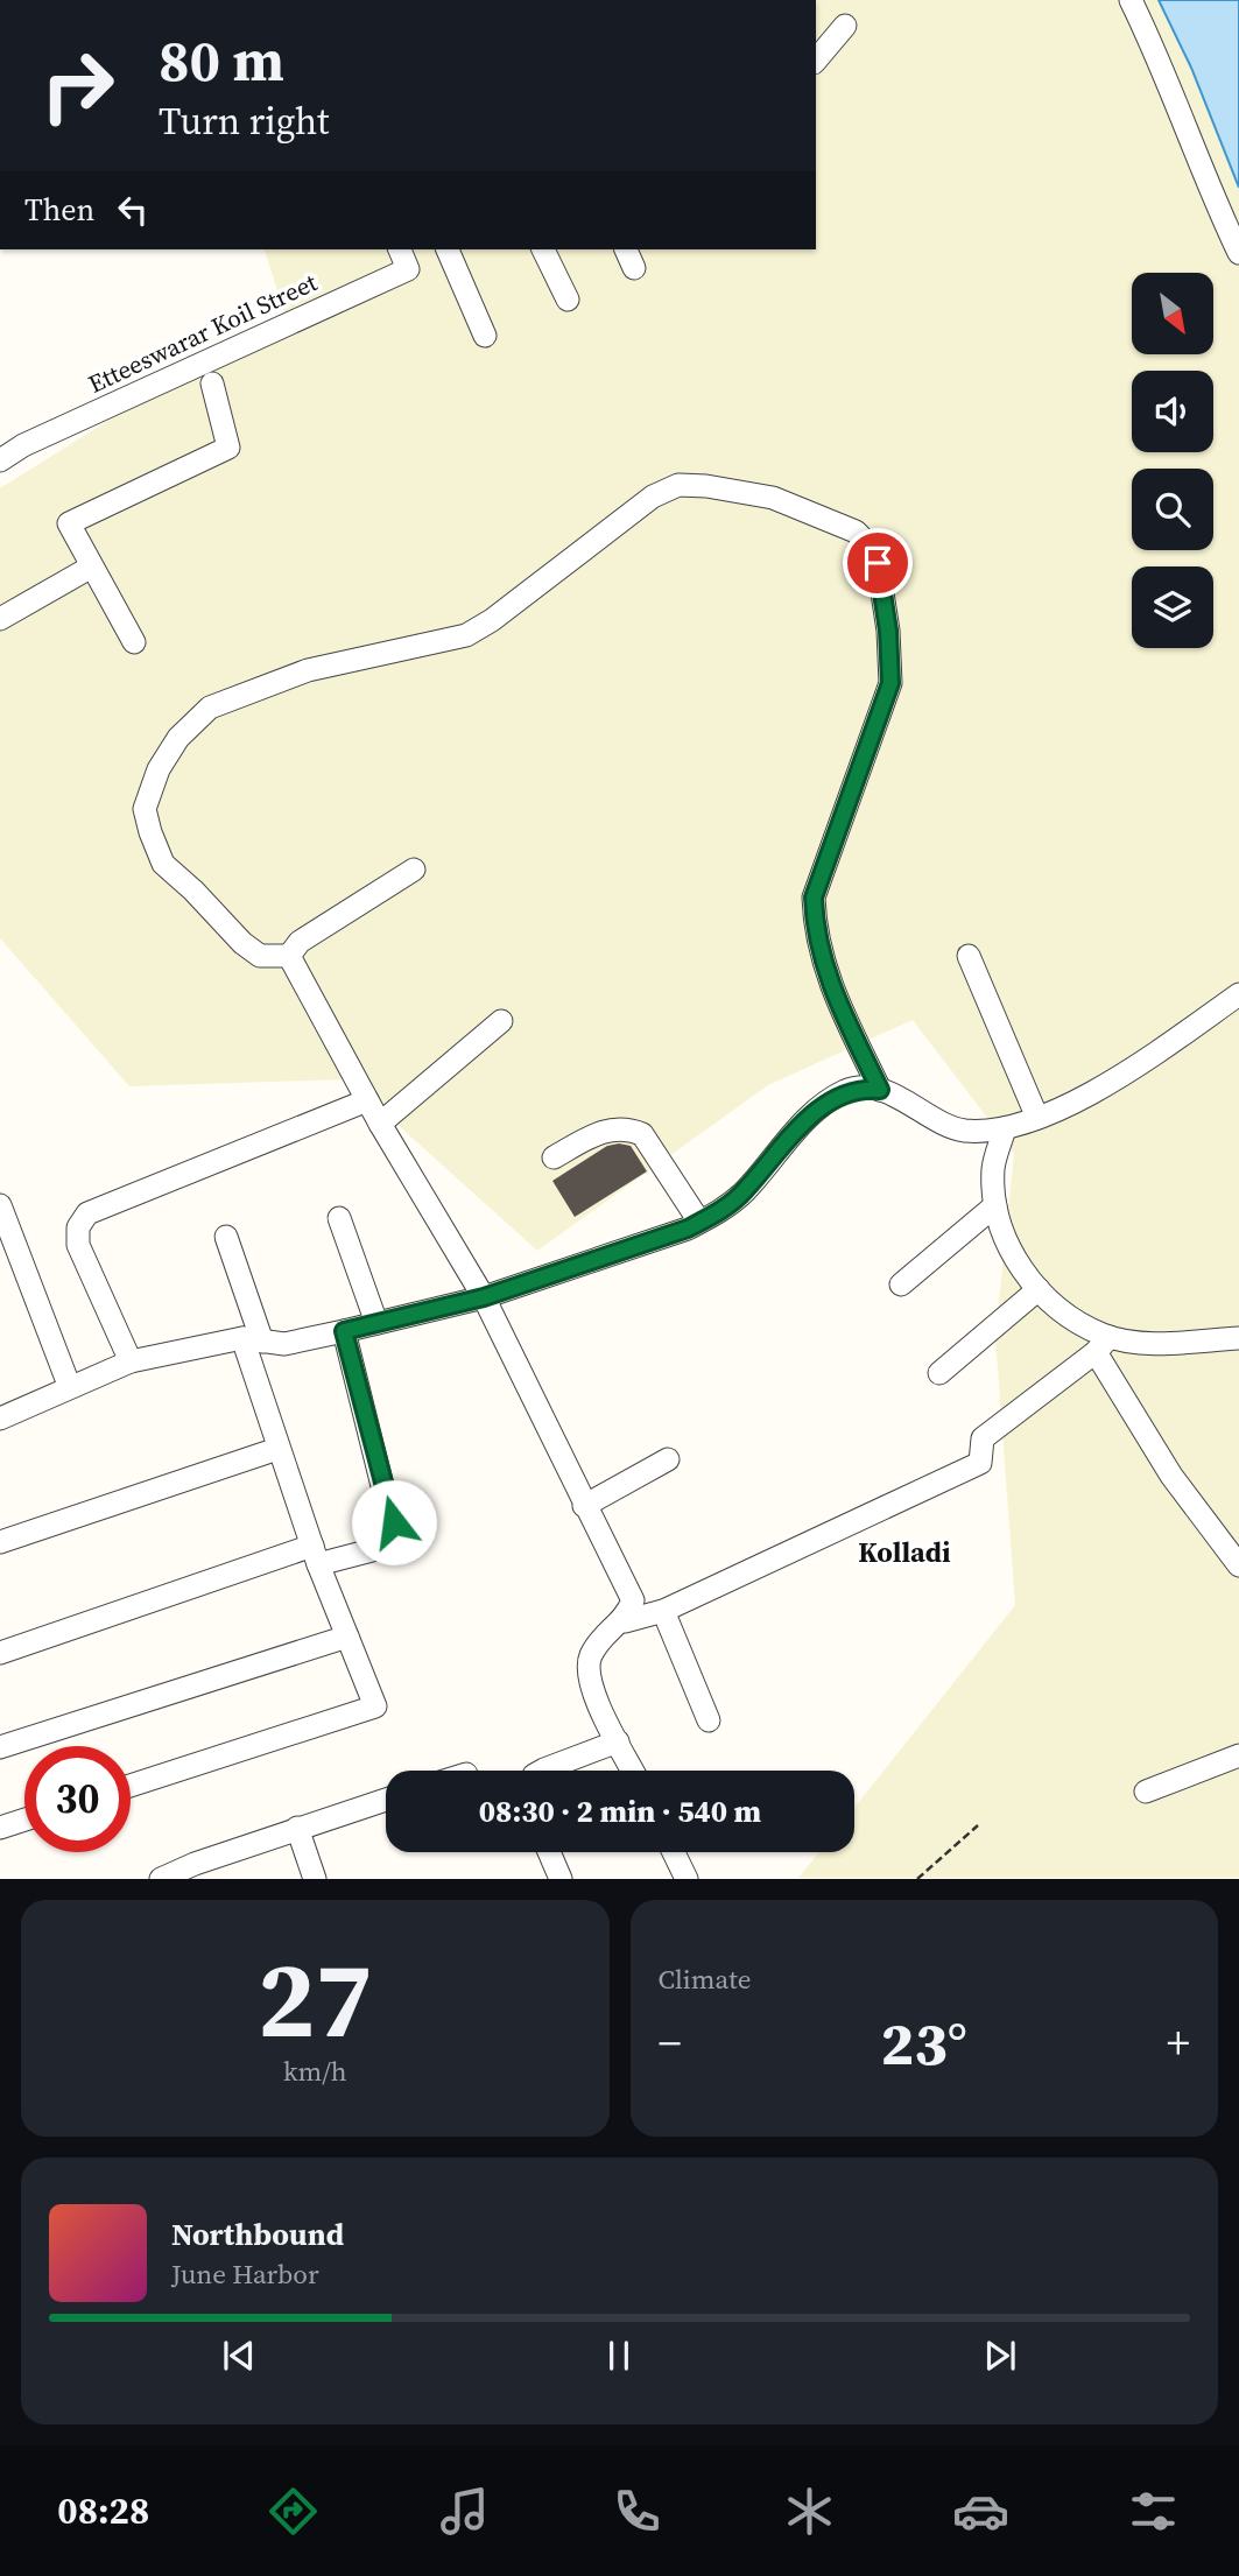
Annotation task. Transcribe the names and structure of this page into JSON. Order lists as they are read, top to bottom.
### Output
{
  "streets": {
    "street": ["Etteeswarar Koil Street"]
  },
  "districts": ["Kolladi"],
  "north": "bottom right",
  "page": {
    "turn": ["80 m", "Turn right"],
    "then": "Then",
    "limit": "30",
    "trip": "08:30 · 2 min · 540 m",
    "tile": [
      ["27", "km/h"],
      "Climate"
    ],
    "heat": ["−", "23°", "+"],
    "song": ["Northbound", "June Harbor"],
    "tabs": "08:28"
  }
}
